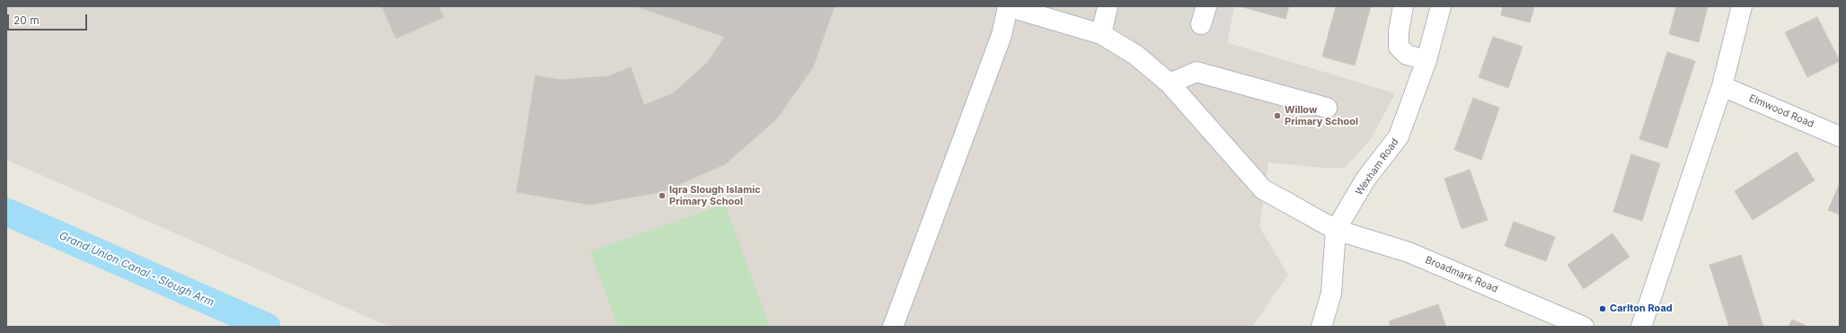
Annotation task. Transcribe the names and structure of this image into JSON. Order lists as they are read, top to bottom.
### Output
{
  "streets": {
    "street": ["Elmwood Road", "Wexham Road", "Broadmark Road"]
  },
  "crossings": [
    ["Wexham Road", "Broadmark Road"]
  ],
  "water": ["Grand Union Canal - Slough Arm"],
  "places": ["Willow Primary School", "Iqra Slough Islamic Primary School", "Carlton Road"],
  "scale_bar": "20 m"
}
